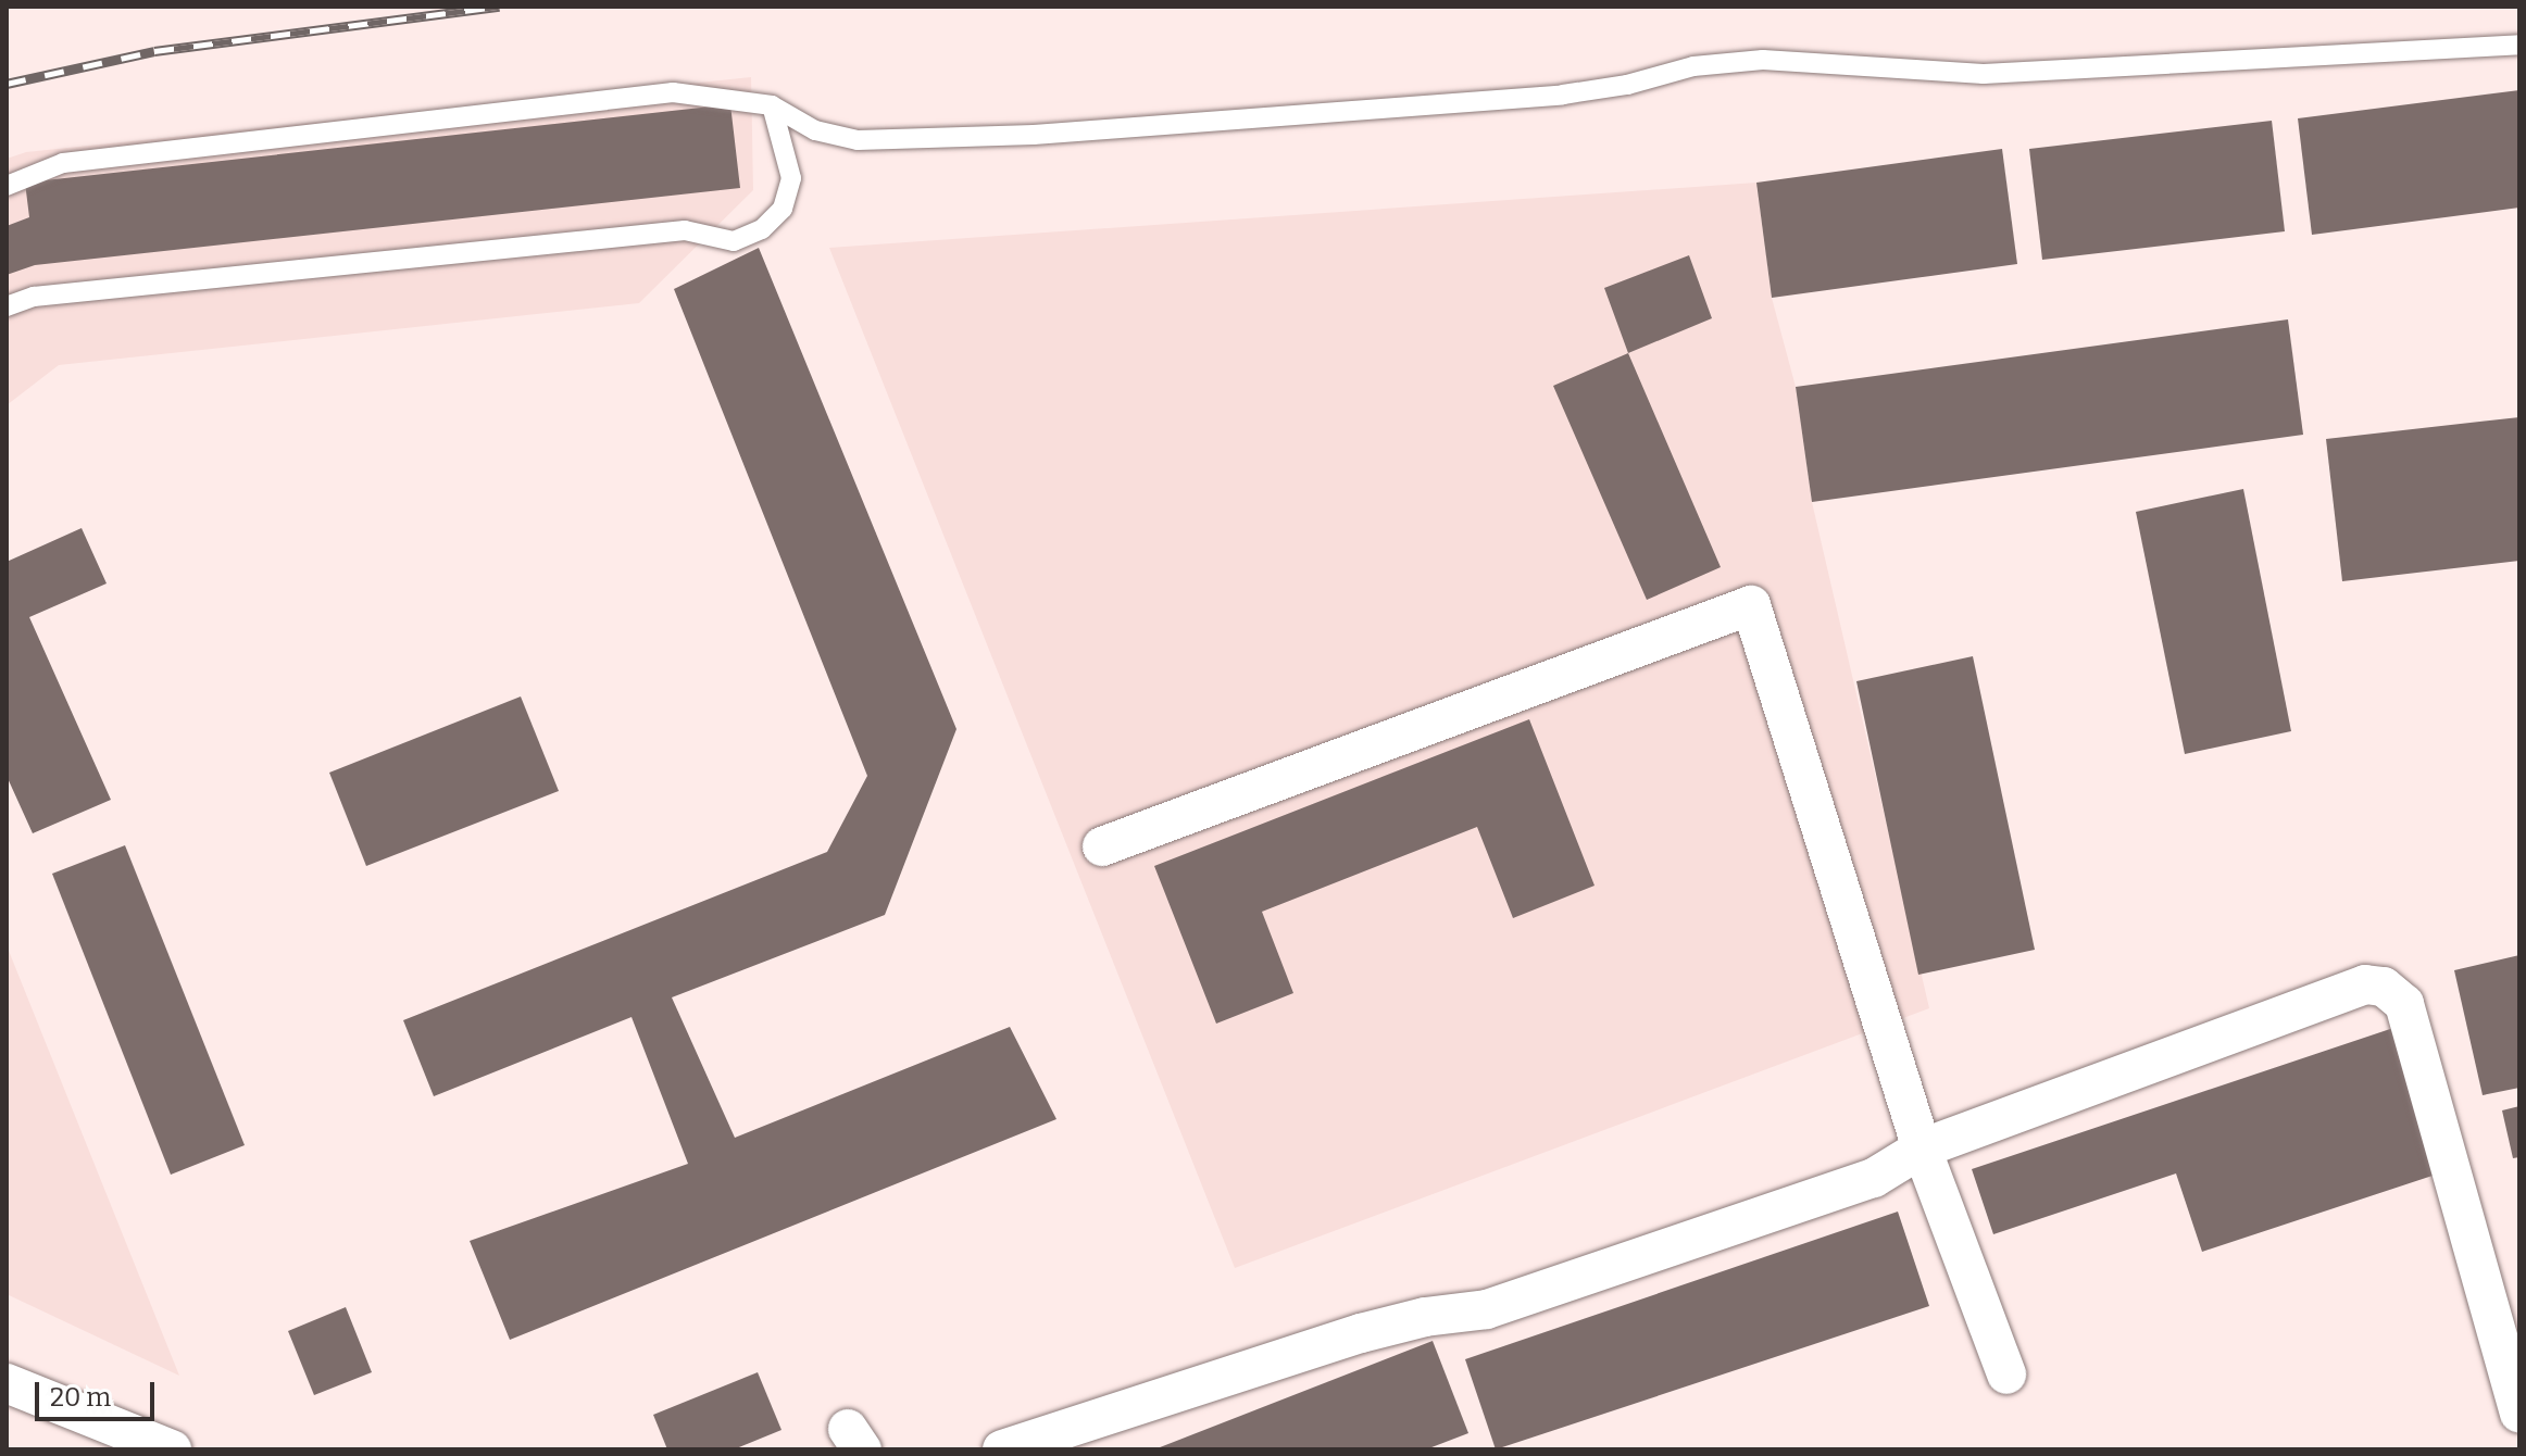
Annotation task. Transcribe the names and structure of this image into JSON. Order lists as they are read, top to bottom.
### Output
{
  "scale_bar": "20 m"
}
